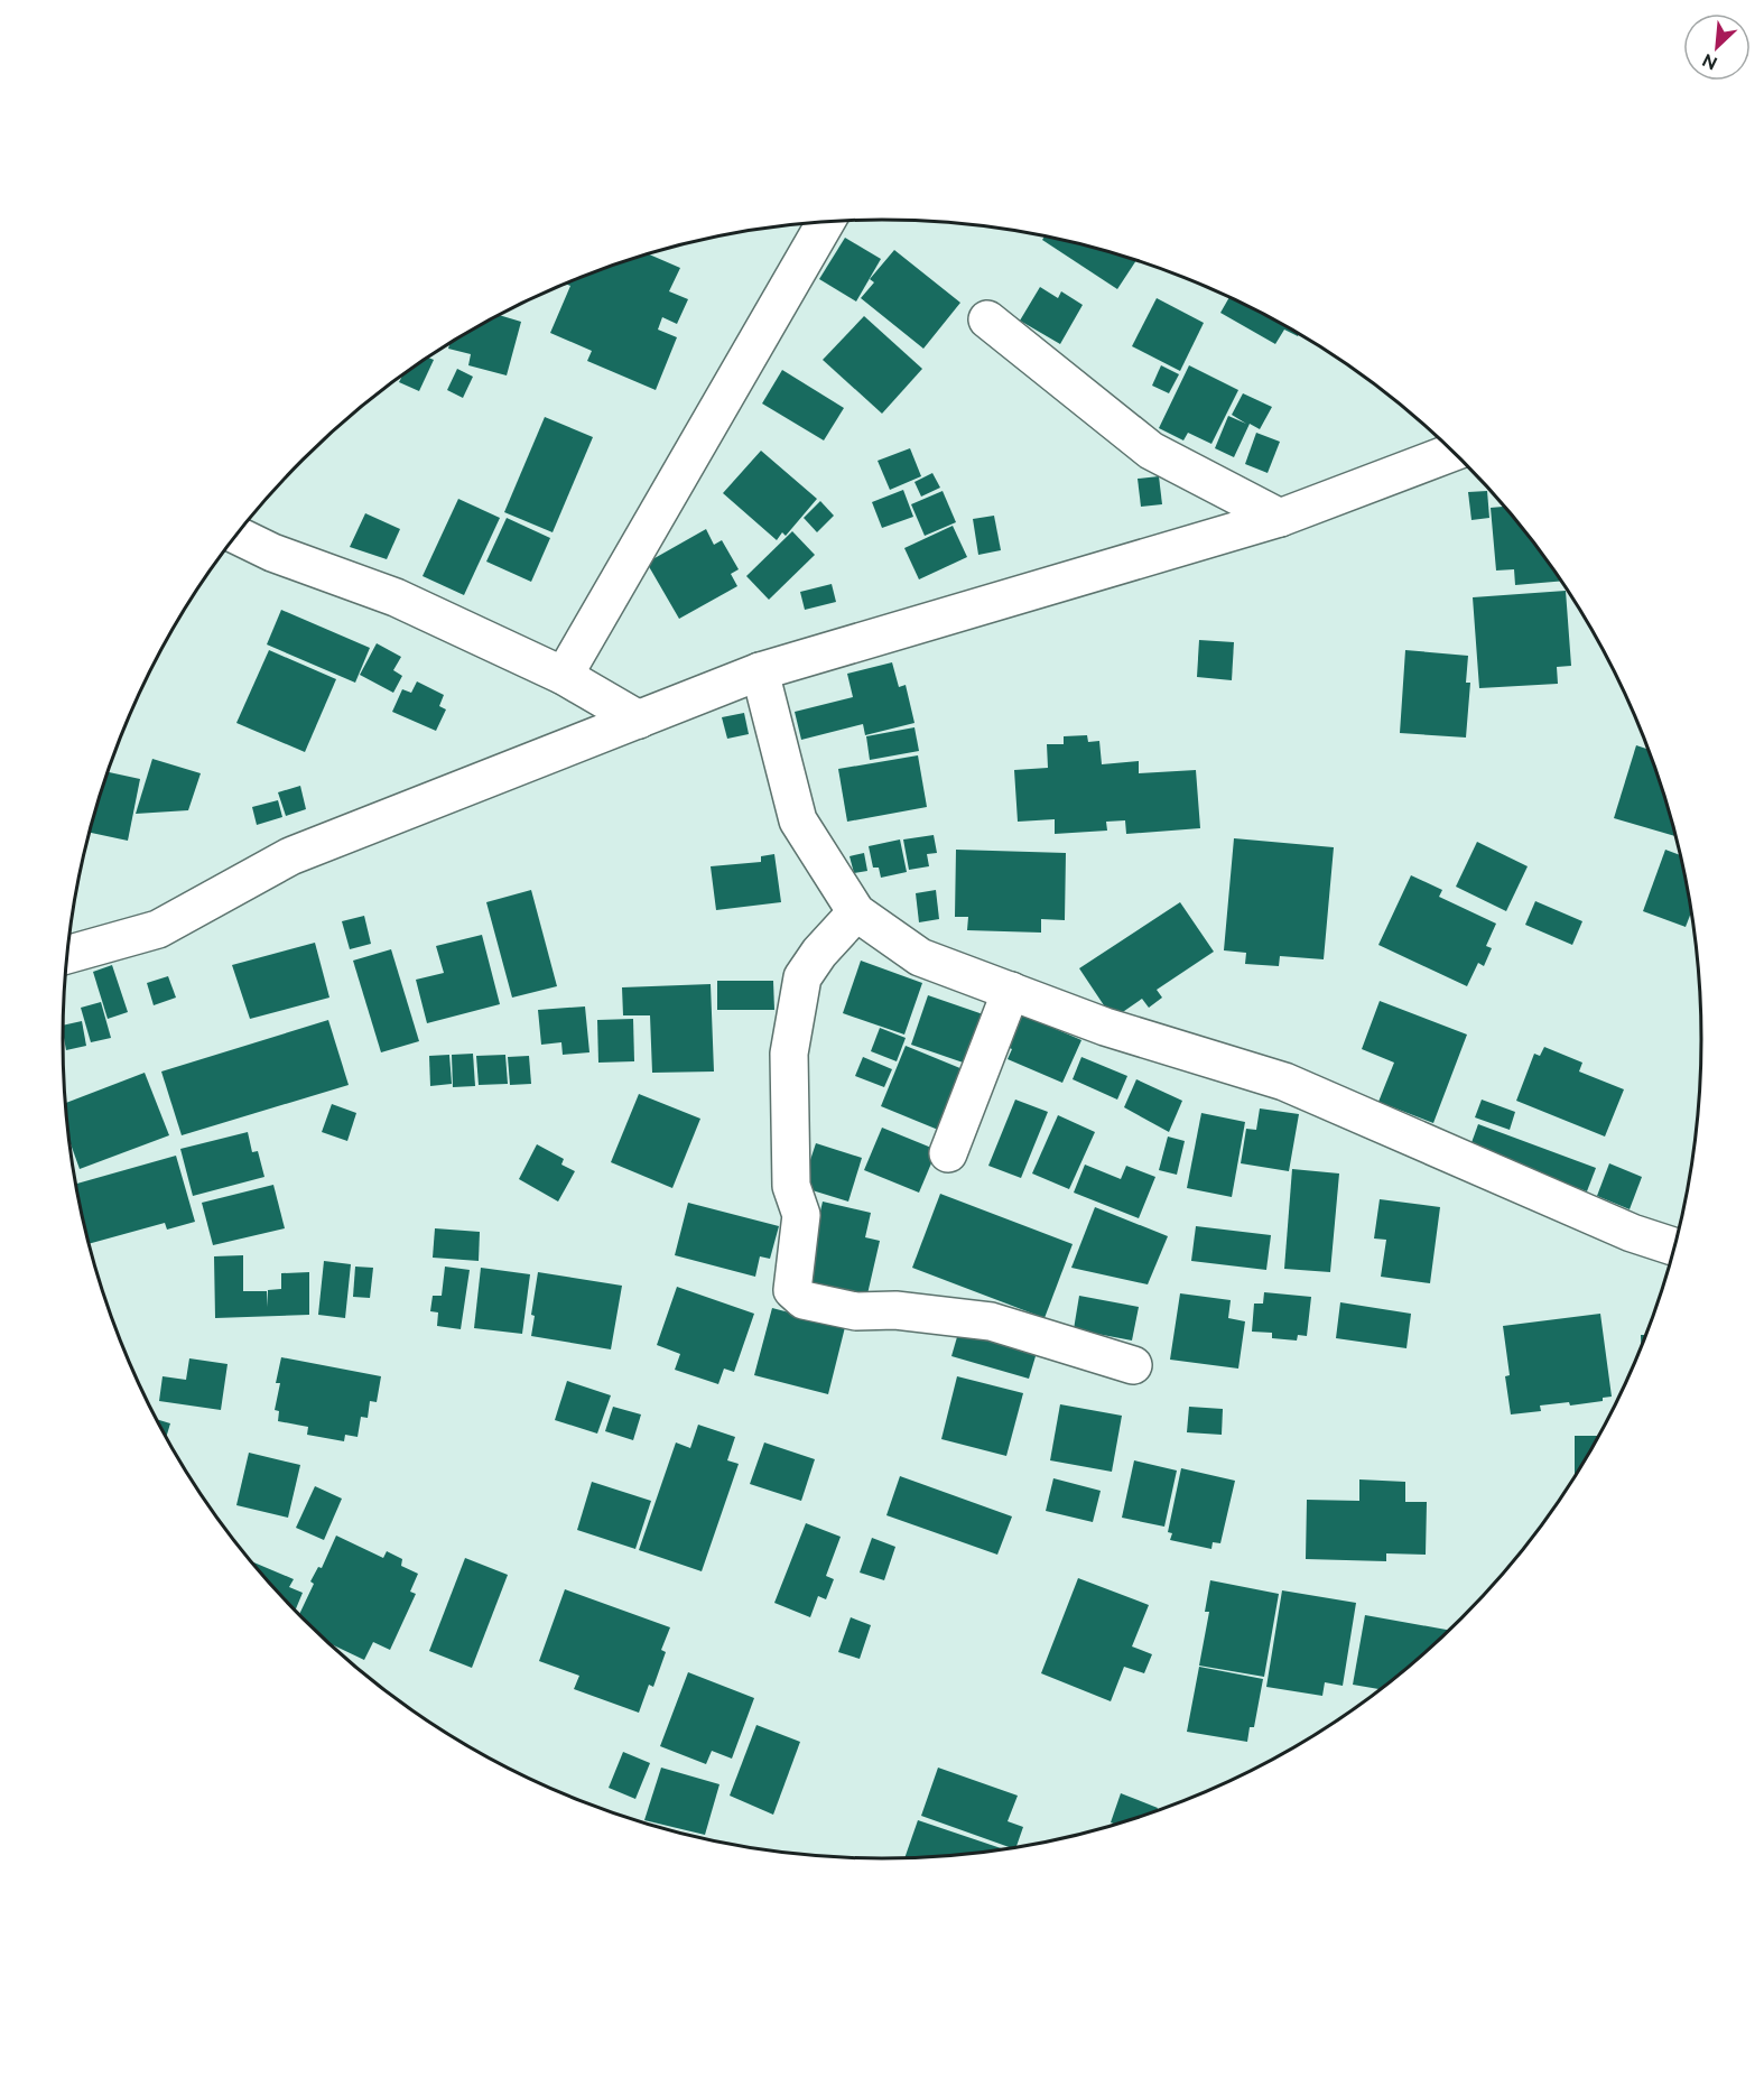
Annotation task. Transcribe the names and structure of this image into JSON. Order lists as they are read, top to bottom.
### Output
{
  "north": "bottom left"
}
